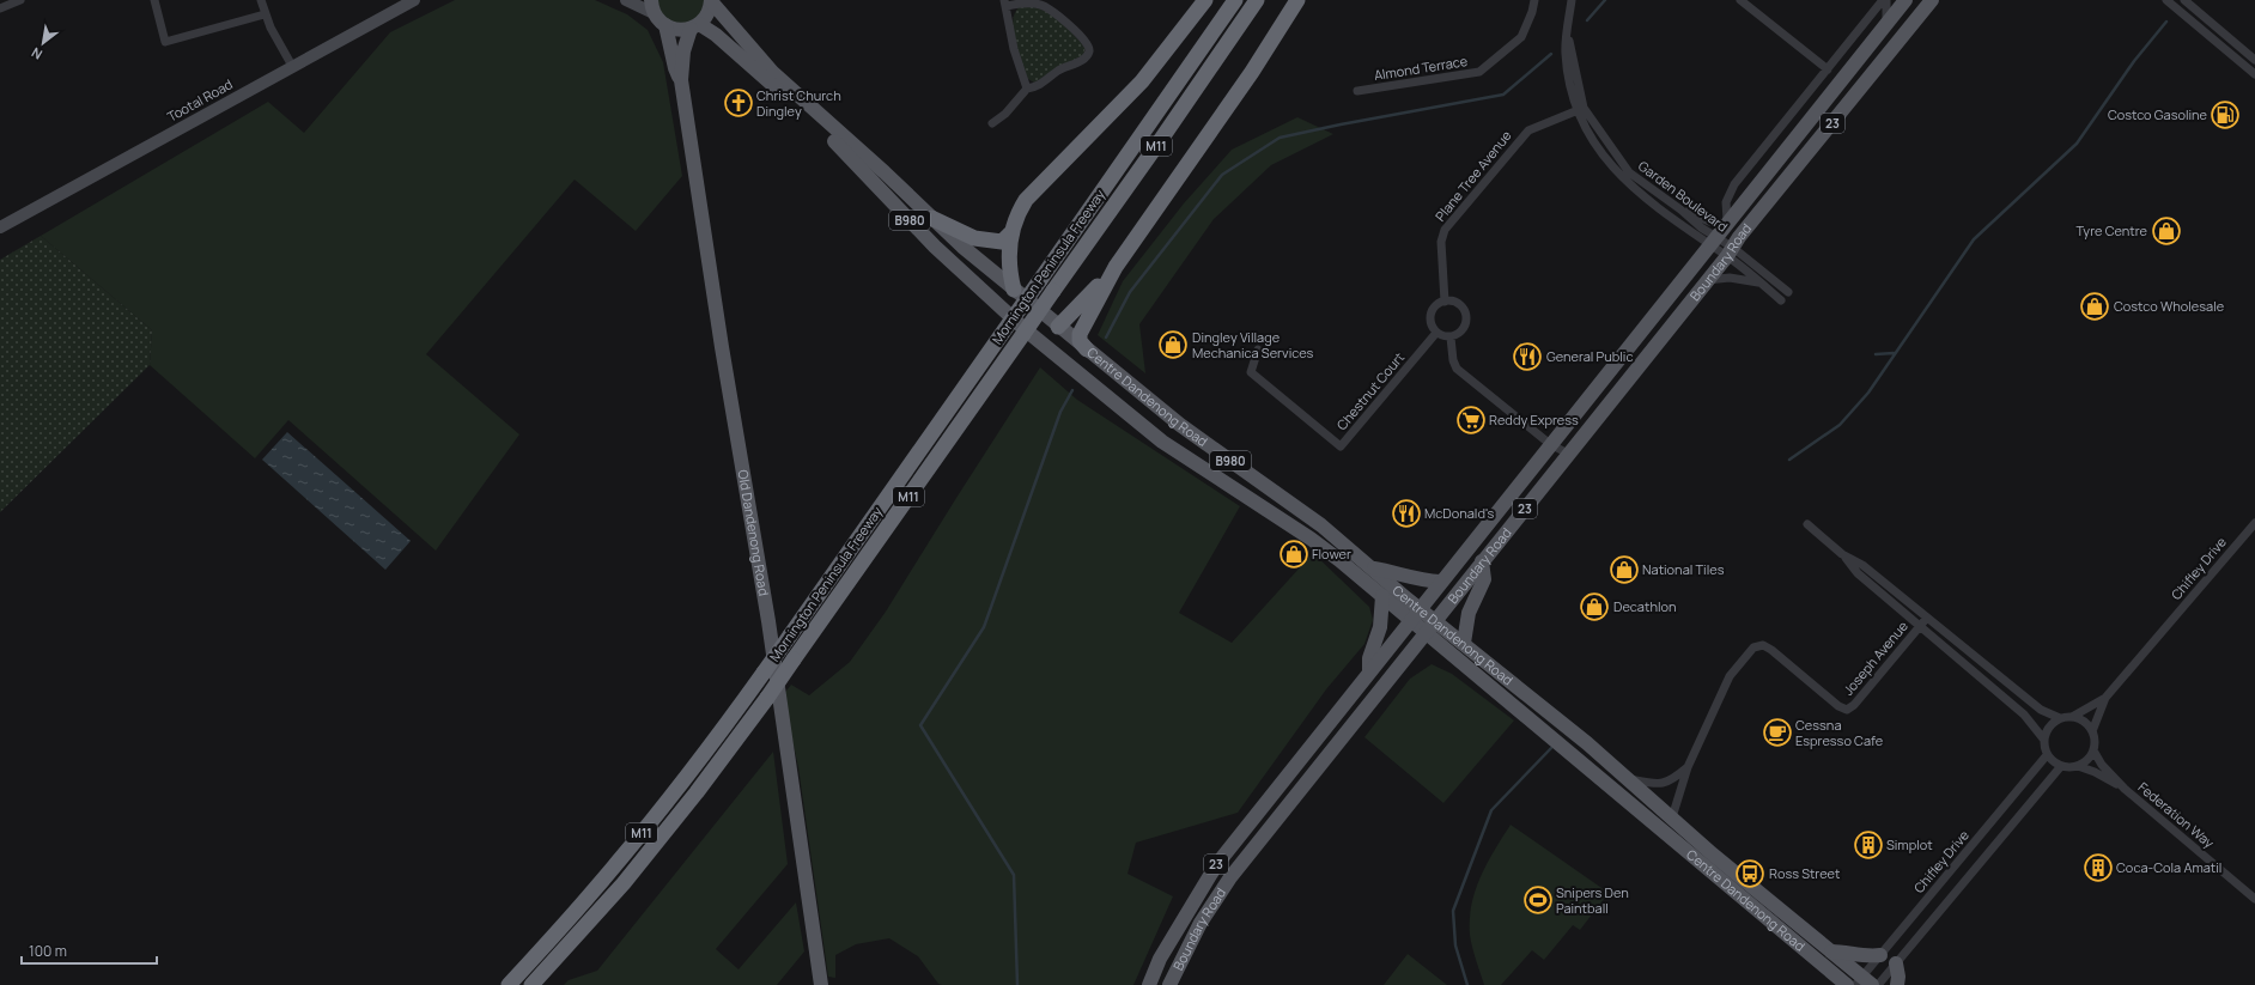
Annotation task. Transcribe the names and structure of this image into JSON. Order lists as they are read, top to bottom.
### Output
{
  "streets": {
    "highway": ["M11", "Mornington Peninsula Freeway"],
    "main road": [
      "Tootal Road",
      "23",
      "B980",
      "Boundary Road",
      "Centre Dandenong Road",
      "Old Dandenong Road"
    ],
    "street": [
      "Almond Terrace",
      "Plane Tree Avenue",
      "Garden Boulevard",
      "Chestnut Court",
      "Chifley Drive",
      "Joseph Avenue",
      "Federation Way"
    ]
  },
  "crossings": [
    ["Plane Tree Avenue", "Garden Boulevard"],
    ["Plane Tree Avenue", "Chestnut Court"],
    ["Garden Boulevard", "Boundary Road"],
    ["B980", "Centre Dandenong Road"],
    ["B980", "Old Dandenong Road"],
    ["Boundary Road", "Centre Dandenong Road"],
    ["Mornington Peninsula Freeway", "Centre Dandenong Road"],
    ["Centre Dandenong Road", "Old Dandenong Road"],
    ["Centre Dandenong Road", "Chifley Drive"],
    ["Centre Dandenong Road", "Joseph Avenue"],
    ["Chifley Drive", "Joseph Avenue"],
    ["Chifley Drive", "Federation Way"],
    ["Joseph Avenue", "Federation Way"]
  ],
  "places": {
    "church": ["Christ Church Dingley"],
    "fuel station": ["Costco Gasoline"],
    "shop": [
      "Tyre Centre",
      "Costco Wholesale",
      "Dingley Village Mechanica Services",
      "Flower",
      "National Tiles",
      "Decathlon"
    ],
    "restaurant": ["General Public", "McDonald's"],
    "supermarket": ["Reddy Express"],
    "cafe": ["Cessna Espresso Cafe"],
    "building": ["Simplot", "Coca-Cola Amatil"],
    "bus stop": ["Ross Street"],
    "sports": ["Snipers Den Paintball"]
  },
  "scale_bar": "100 m",
  "north": "bottom left"
}
